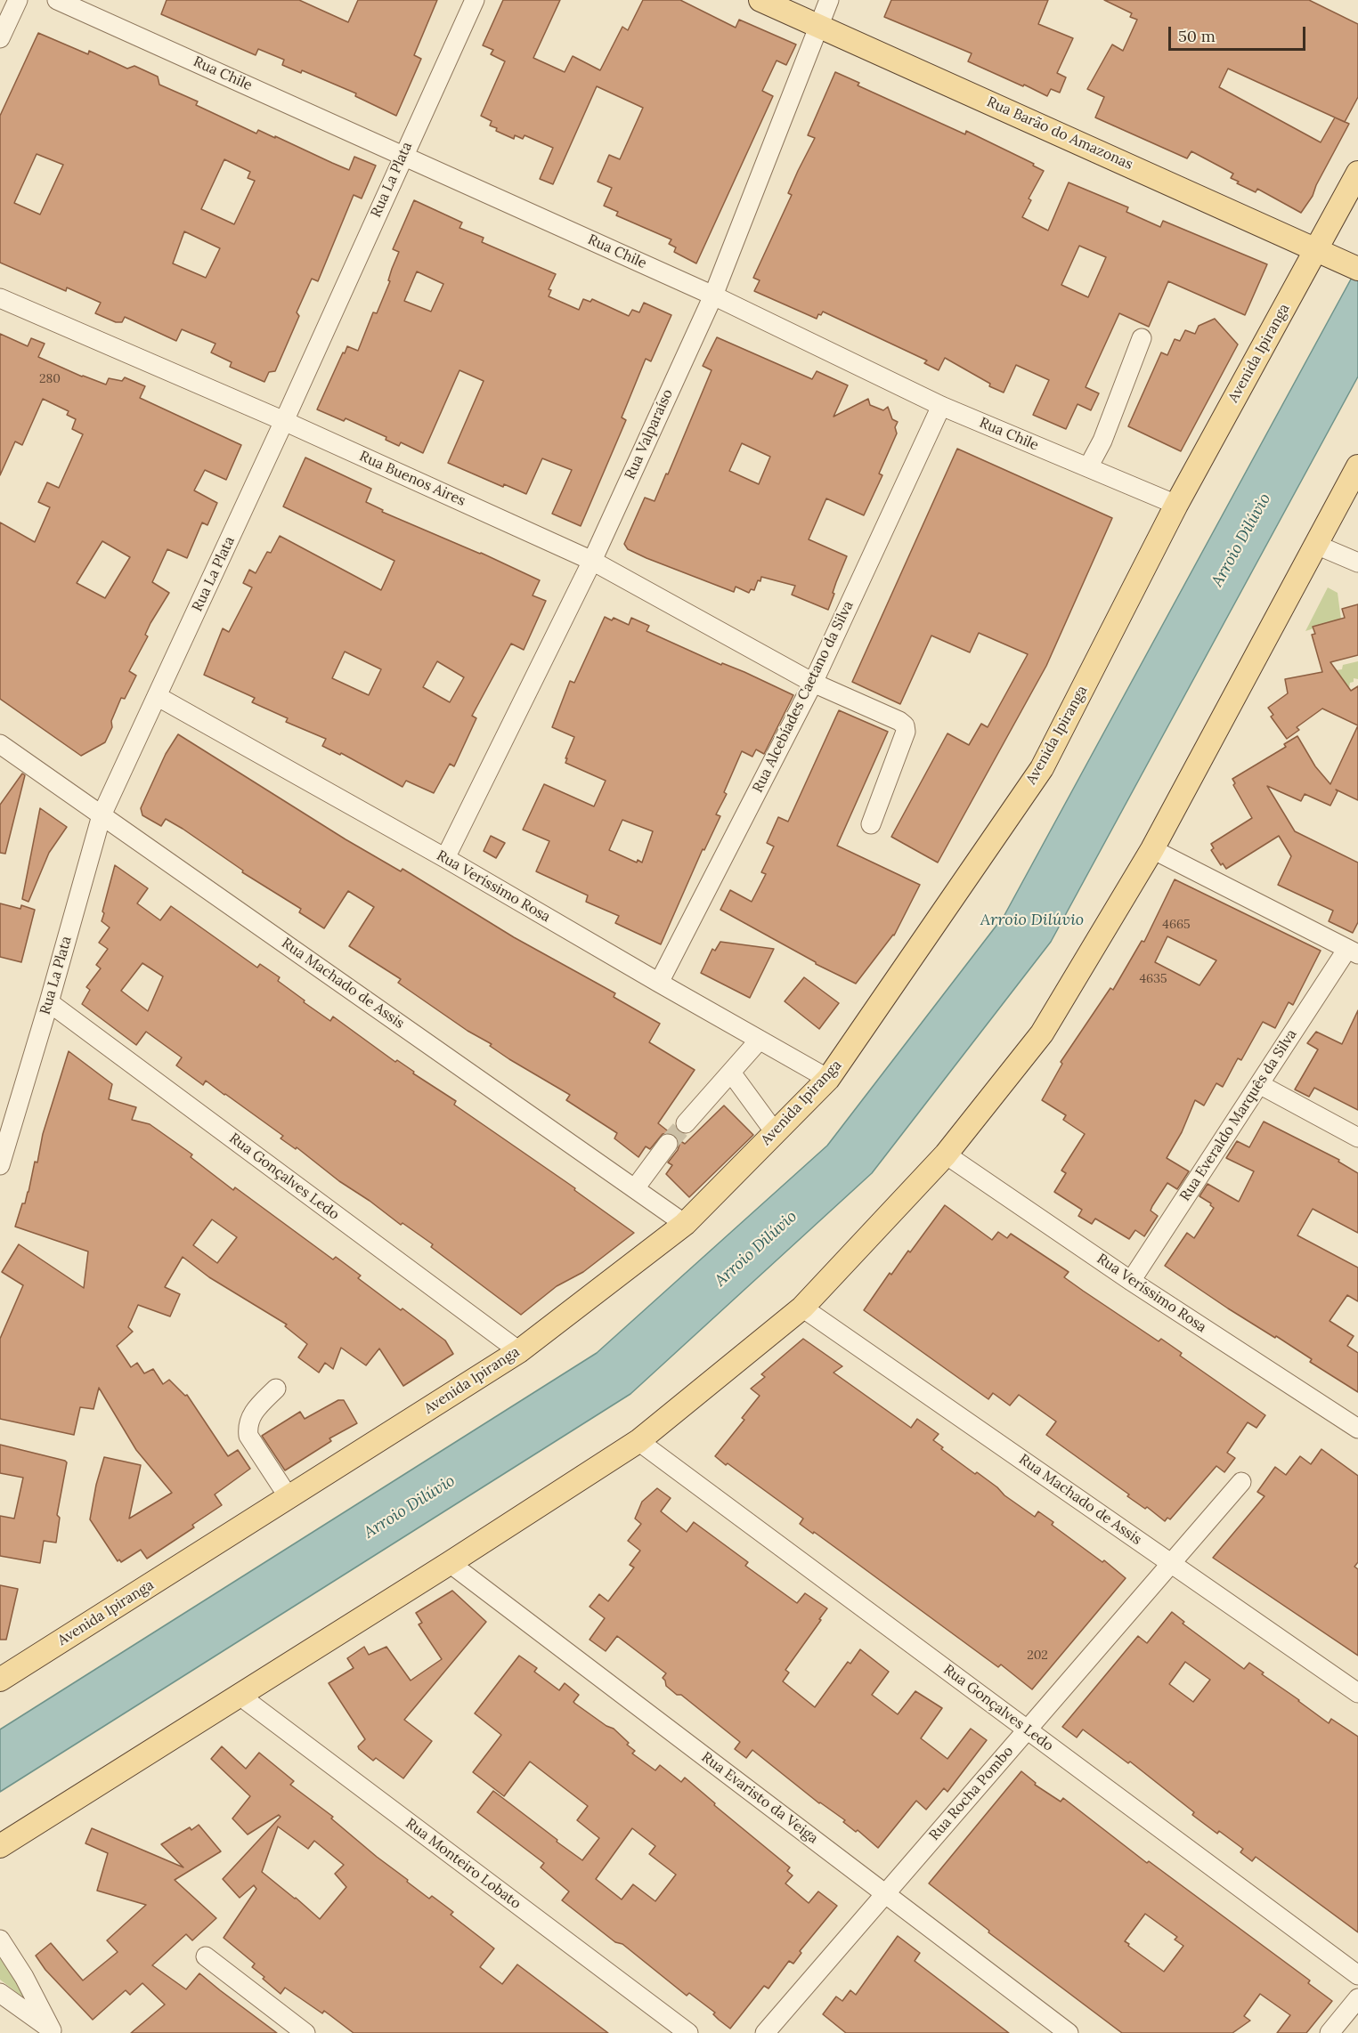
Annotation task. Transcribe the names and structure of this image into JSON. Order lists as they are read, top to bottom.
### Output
{
  "streets": {
    "main road": ["Rua Barão do Amazonas", "Avenida Ipiranga"],
    "street": [
      "Rua Chile",
      "Rua La Plata",
      "Rua Valparaíso",
      "Rua Buenos Aires",
      "Rua Alcebíades Caetano da Silva",
      "Rua Veríssimo Rosa",
      "Rua Machado de Assis",
      "Rua Everaldo Marquês da Silva",
      "Rua Gonçalves Ledo",
      "Rua Rocha Pombo",
      "Rua Evaristo da Veiga",
      "Rua Monteiro Lobato"
    ]
  },
  "crossings": [
    ["Rua Chile", "Rua La Plata"],
    ["Rua Chile", "Avenida Ipiranga"],
    ["Rua Chile", "Rua Valparaíso"],
    ["Rua Chile", "Rua Alcebíades Caetano da Silva"],
    ["Rua Barão do Amazonas", "Avenida Ipiranga"],
    ["Rua Barão do Amazonas", "Rua Valparaíso"],
    ["Rua La Plata", "Rua Buenos Aires"],
    ["Rua La Plata", "Rua Veríssimo Rosa"],
    ["Rua La Plata", "Rua Machado de Assis"],
    ["Rua La Plata", "Rua Gonçalves Ledo"],
    ["Avenida Ipiranga", "Rua Veríssimo Rosa"],
    ["Avenida Ipiranga", "Rua Machado de Assis"],
    ["Avenida Ipiranga", "Rua Gonçalves Ledo"],
    ["Rua Valparaíso", "Rua Buenos Aires"],
    ["Rua Valparaíso", "Rua Veríssimo Rosa"],
    ["Rua Buenos Aires", "Rua Alcebíades Caetano da Silva"],
    ["Rua Alcebíades Caetano da Silva", "Rua Veríssimo Rosa"],
    ["Rua Veríssimo Rosa", "Rua Everaldo Marquês da Silva"],
    ["Rua Machado de Assis", "Rua Rocha Pombo"],
    ["Rua Gonçalves Ledo", "Rua Rocha Pombo"],
    ["Rua Rocha Pombo", "Rua Evaristo da Veiga"]
  ],
  "water": ["Arroio Dilúvio"],
  "house_numbers": [
    "280",
    "4665",
    "4635",
    "202"
  ],
  "scale_bar": "50 m"
}
